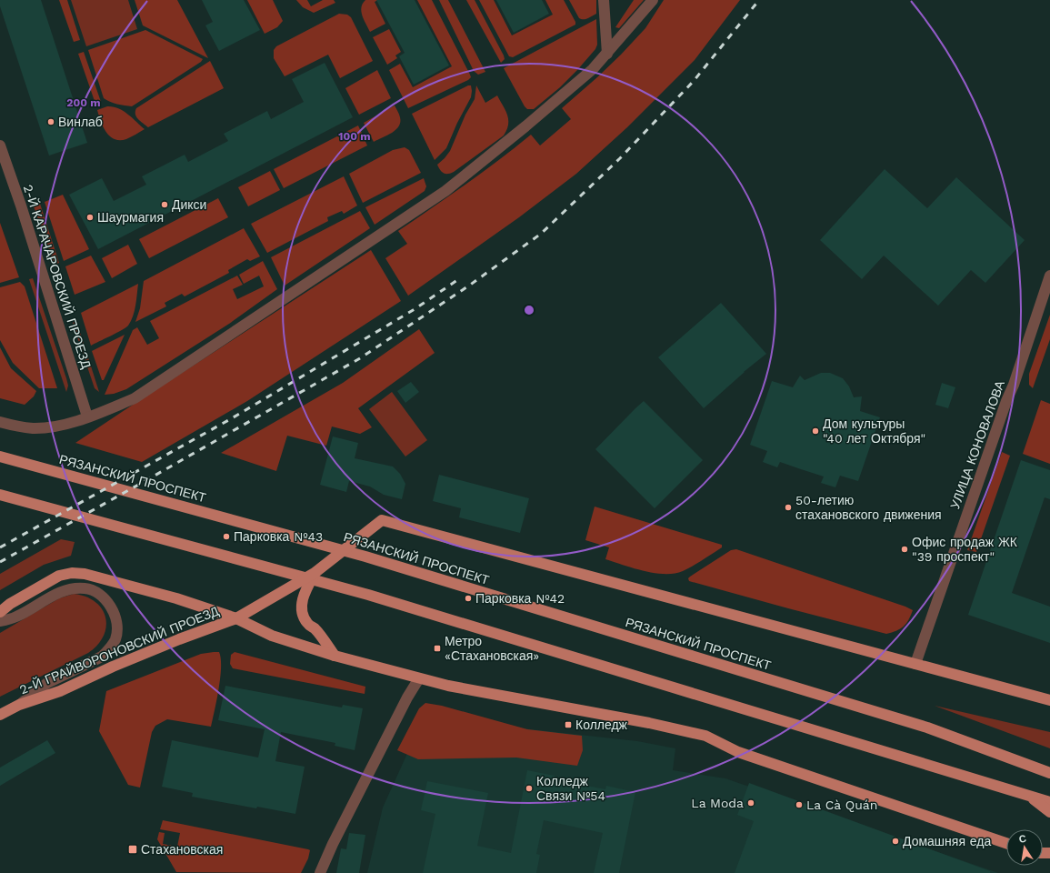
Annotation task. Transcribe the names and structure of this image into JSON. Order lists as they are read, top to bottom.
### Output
{
  "streets": {
    "main road": ["РЯЗАНСКИЙ ПРОСПЕКТ", "2-Й ГРАЙВОРОНОВСКИЙ ПРОЕЗД"],
    "street": ["2-Й КАРАЧАРОВСКИЙ ПРОЕЗД", "УЛИЦА КОНОВАЛОВА"]
  },
  "places": {
    "other": [
      "Винлаб",
      "Дикси",
      "Шаурмагия",
      "Дом культуры \"40 лет Октября\"",
      "50-летию стахановского движения",
      "Парковка №43",
      "Офис продаж ЖК \"39 проспект\"",
      "Парковка №42",
      "Колледж Связи №54",
      "La Moda",
      "La Cà Quán",
      "Домашняя еда"
    ],
    "transit": ["Метро «Стахановская»", "Колледж", "Стахановская"]
  },
  "north": "top",
  "rings": ["200 m", "100 m"]
}
